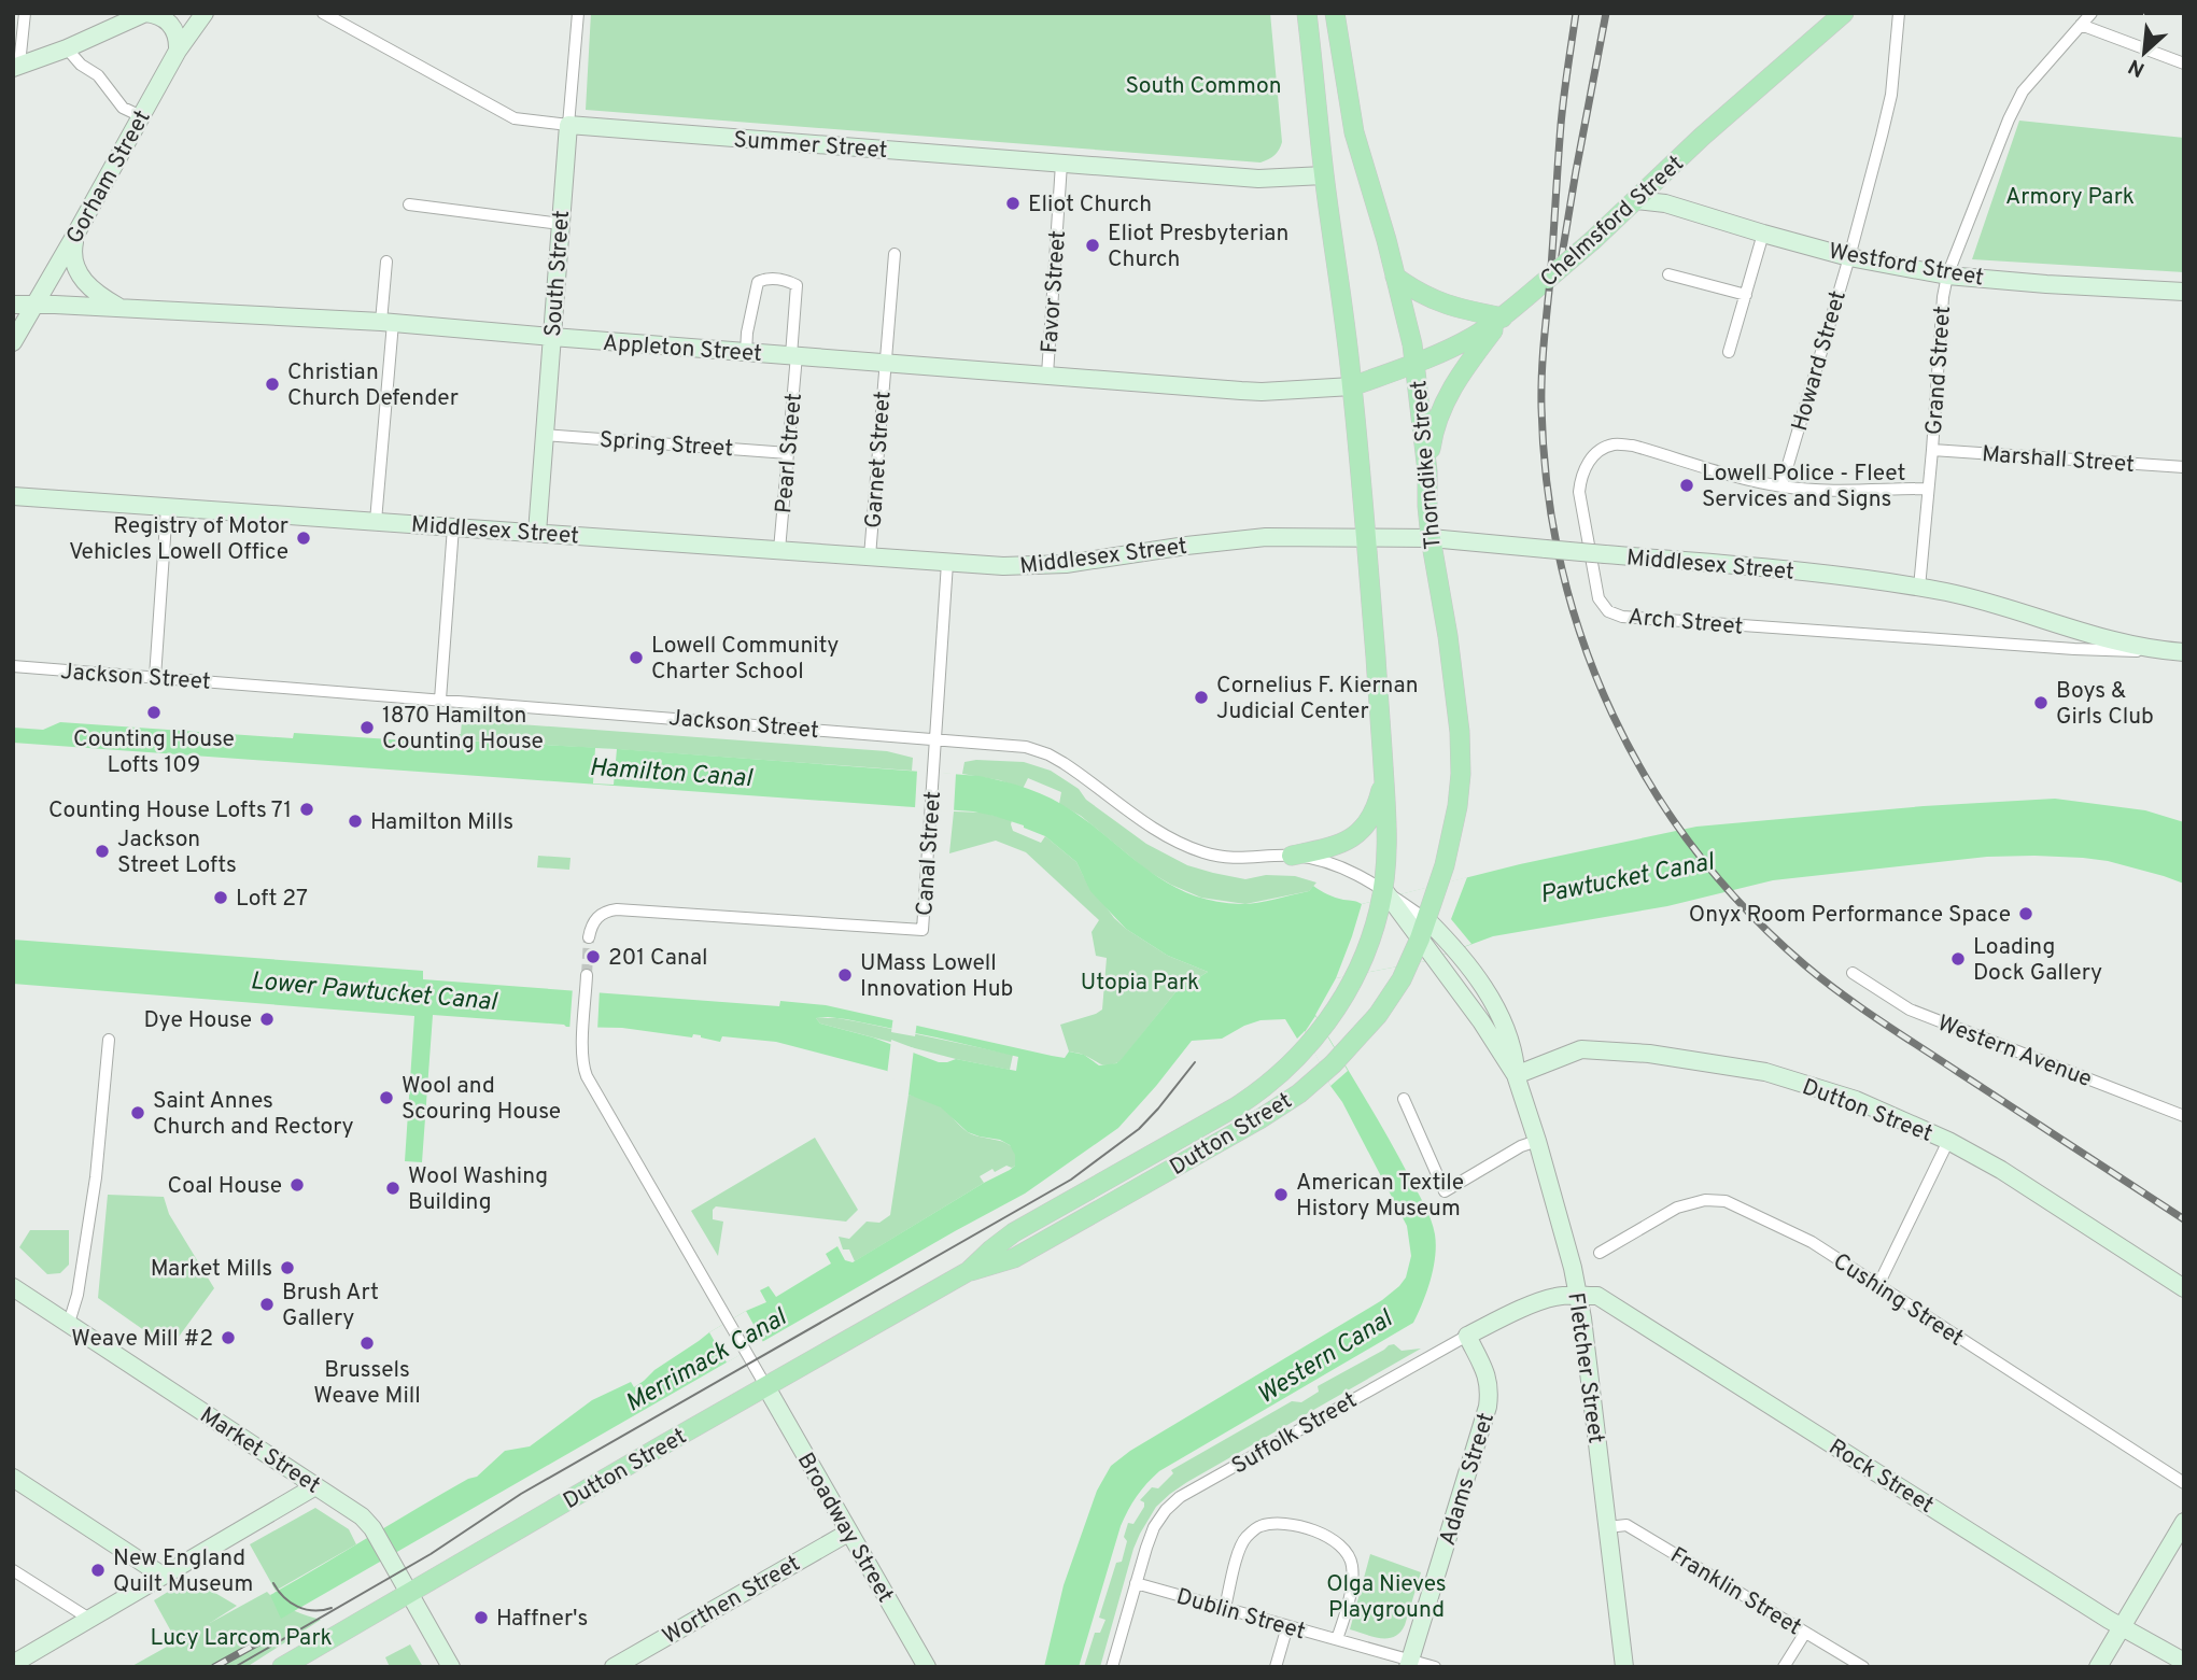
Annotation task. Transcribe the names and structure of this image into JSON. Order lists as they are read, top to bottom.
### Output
{
  "streets": {
    "main road": [
      "Summer Street",
      "Gorham Street",
      "Chelmsford Street",
      "Westford Street",
      "South Street",
      "Appleton Street",
      "Thorndike Street",
      "Middlesex Street",
      "Dutton Street",
      "Fletcher Street",
      "Suffolk Street",
      "Market Street",
      "Rock Street",
      "Adams Street",
      "Broadway Street",
      "Worthen Street"
    ],
    "street": [
      "Favor Street",
      "Howard Street",
      "Grand Street",
      "Spring Street",
      "Pearl Street",
      "Marshall Street",
      "Garnet Street",
      "Arch Street",
      "Jackson Street",
      "Canal Street",
      "Western Avenue",
      "Cushing Street",
      "Franklin Street",
      "Dublin Street"
    ]
  },
  "crossings": [
    ["Summer Street", "South Street"],
    ["Summer Street", "Favor Street"],
    ["Gorham Street", "Appleton Street"],
    ["Chelmsford Street", "Westford Street"],
    ["Chelmsford Street", "Appleton Street"],
    ["Chelmsford Street", "Thorndike Street"],
    ["Westford Street", "Howard Street"],
    ["Westford Street", "Grand Street"],
    ["South Street", "Appleton Street"],
    ["South Street", "Spring Street"],
    ["South Street", "Middlesex Street"],
    ["Favor Street", "Appleton Street"],
    ["Appleton Street", "Pearl Street"],
    ["Appleton Street", "Garnet Street"],
    ["Howard Street", "Arch Street"],
    ["Grand Street", "Marshall Street"],
    ["Grand Street", "Middlesex Street"],
    ["Grand Street", "Arch Street"],
    ["Spring Street", "Pearl Street"],
    ["Pearl Street", "Middlesex Street"],
    ["Garnet Street", "Middlesex Street"],
    ["Thorndike Street", "Middlesex Street"],
    ["Thorndike Street", "Dutton Street"],
    ["Thorndike Street", "Fletcher Street"],
    ["Middlesex Street", "Arch Street"],
    ["Middlesex Street", "Canal Street"],
    ["Jackson Street", "Canal Street"],
    ["Jackson Street", "Dutton Street"],
    ["Jackson Street", "Fletcher Street"],
    ["Dutton Street", "Fletcher Street"],
    ["Dutton Street", "Market Street"],
    ["Dutton Street", "Broadway Street"],
    ["Fletcher Street", "Suffolk Street"],
    ["Fletcher Street", "Rock Street"],
    ["Fletcher Street", "Franklin Street"],
    ["Suffolk Street", "Rock Street"],
    ["Suffolk Street", "Adams Street"],
    ["Suffolk Street", "Dublin Street"],
    ["Adams Street", "Dublin Street"],
    ["Broadway Street", "Worthen Street"]
  ],
  "water": [
    "Hamilton Canal",
    "Pawtucket Canal",
    "Lower Pawtucket Canal",
    "Western Canal",
    "Merrimack Canal"
  ],
  "parks": [
    "South Common",
    "Armory Park",
    "Utopia Park",
    "Olga Nieves Playground",
    "Lucy Larcom Park"
  ],
  "places": [
    "Eliot Church",
    "Eliot Presbyterian Church",
    "Christian Church Defender",
    "Lowell Police - Fleet Services and Signs",
    "Registry of Motor Vehicles Lowell Office",
    "Lowell Community Charter School",
    "Cornelius F. Kiernan Judicial Center",
    "Boys & Girls Club",
    "Counting House Lofts 109",
    "1870 Hamilton Counting House",
    "Counting House Lofts 71",
    "Hamilton Mills",
    "Jackson Street Lofts",
    "Loft 27",
    "Onyx Room Performance Space",
    "201 Canal",
    "Loading Dock Gallery",
    "UMass Lowell Innovation Hub",
    "Dye House",
    "Wool and Scouring House",
    "Saint Annes Church and Rectory",
    "Coal House",
    "Wool Washing Building",
    "American Textile History Museum",
    "Market Mills",
    "Brush Art Gallery",
    "Weave Mill #2",
    "Brussels Weave Mill",
    "New England Quilt Museum",
    "Haffner's"
  ],
  "north": "bottom left"
}
